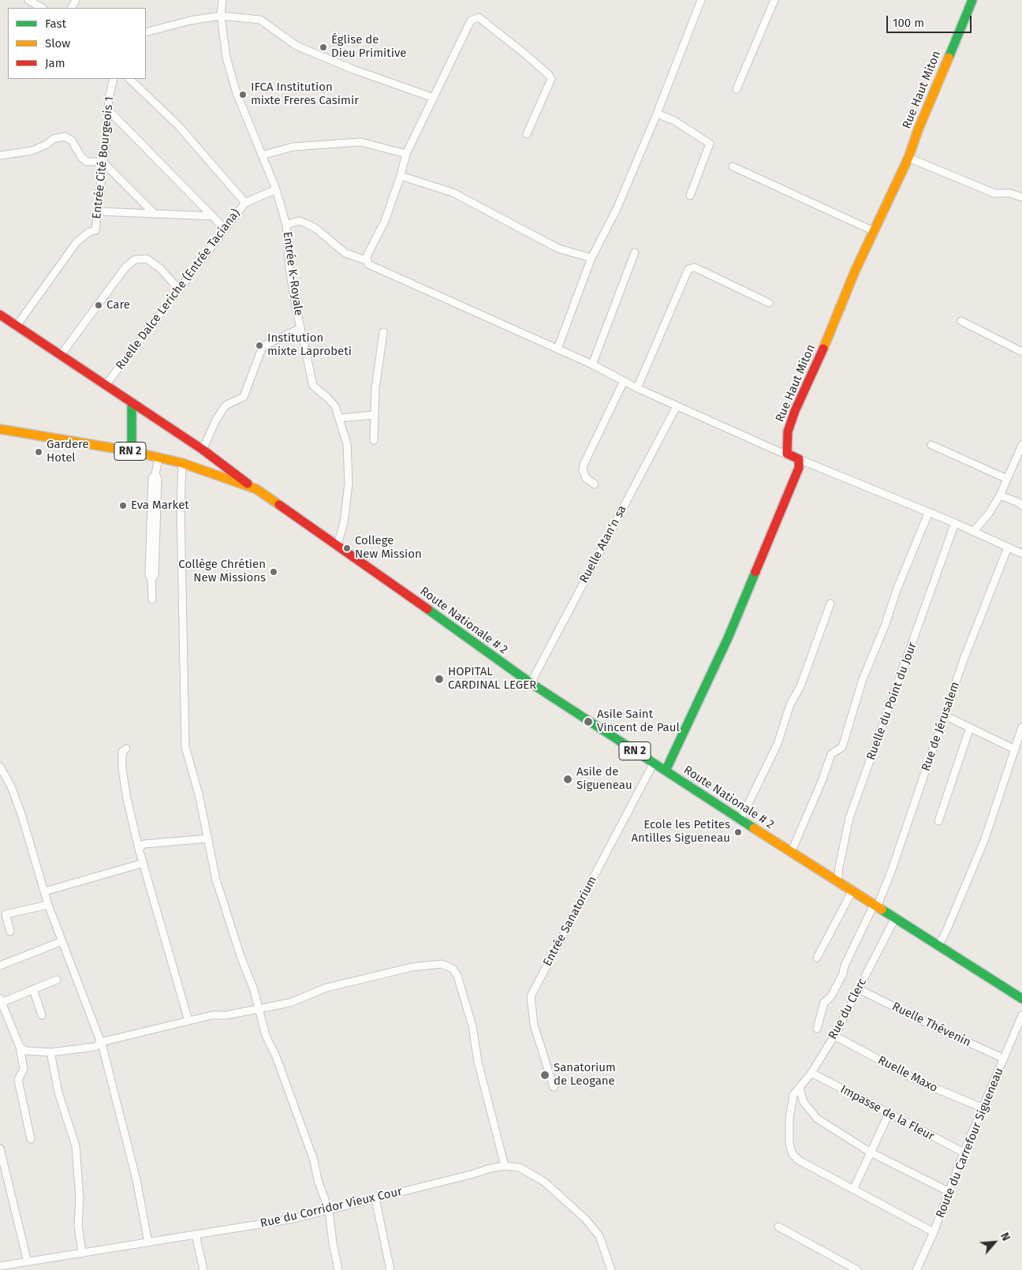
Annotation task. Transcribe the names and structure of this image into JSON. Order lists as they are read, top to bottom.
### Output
{
  "streets": {
    "main road": ["Rue Haut Miton", "RN 2", "Route Nationale # 2"],
    "street": [
      "Entrée Cité Bourgeois 1",
      "Entrée K-Royale",
      "Ruelle Dalce Leriche (Entrée Taciana)",
      "Ruelle Atan'n sa",
      "Ruelle du Point du Jour",
      "Rue de Jérusalem",
      "Entrée Sanatorium",
      "Rue du Clerc",
      "Ruelle Thévenin",
      "Ruelle Maxo",
      "Impasse de la Fleur",
      "Route du Carrefour Sigueneau",
      "Rue du Corridor Vieux Cour"
    ]
  },
  "crossings": [
    ["Entrée K-Royale", "Ruelle Dalce Leriche (Entrée Taciana)"],
    ["Entrée K-Royale", "Route Nationale # 2"],
    ["Ruelle Atan'n sa", "Route Nationale # 2"],
    ["Route Nationale # 2", "Ruelle du Point du Jour"],
    ["Route Nationale # 2", "Rue de Jérusalem"],
    ["Route Nationale # 2", "Entrée Sanatorium"],
    ["Route Nationale # 2", "Rue du Clerc"],
    ["Rue du Clerc", "Ruelle Thévenin"],
    ["Rue du Clerc", "Ruelle Maxo"],
    ["Rue du Clerc", "Impasse de la Fleur"],
    ["Ruelle Thévenin", "Route du Carrefour Sigueneau"],
    ["Ruelle Maxo", "Route du Carrefour Sigueneau"],
    ["Impasse de la Fleur", "Route du Carrefour Sigueneau"]
  ],
  "places": [
    "Église de Dieu Primitive",
    "IFCA Institution mixte Freres Casimir",
    "Care",
    "Institution mixte Laprobeti",
    "Gardere Hotel",
    "Eva Market",
    "College New Mission",
    "Collège Chrétien New Missions",
    "HOPITAL CARDINAL LEGER",
    "Asile Saint Vincent de Paul",
    "Asile de Sigueneau",
    "Ecole les Petites Antilles Sigueneau",
    "Sanatorium de Leogane"
  ],
  "legend": ["Fast", "Slow", "Jam"],
  "scale_bar": "100 m",
  "north": "top right"
}
